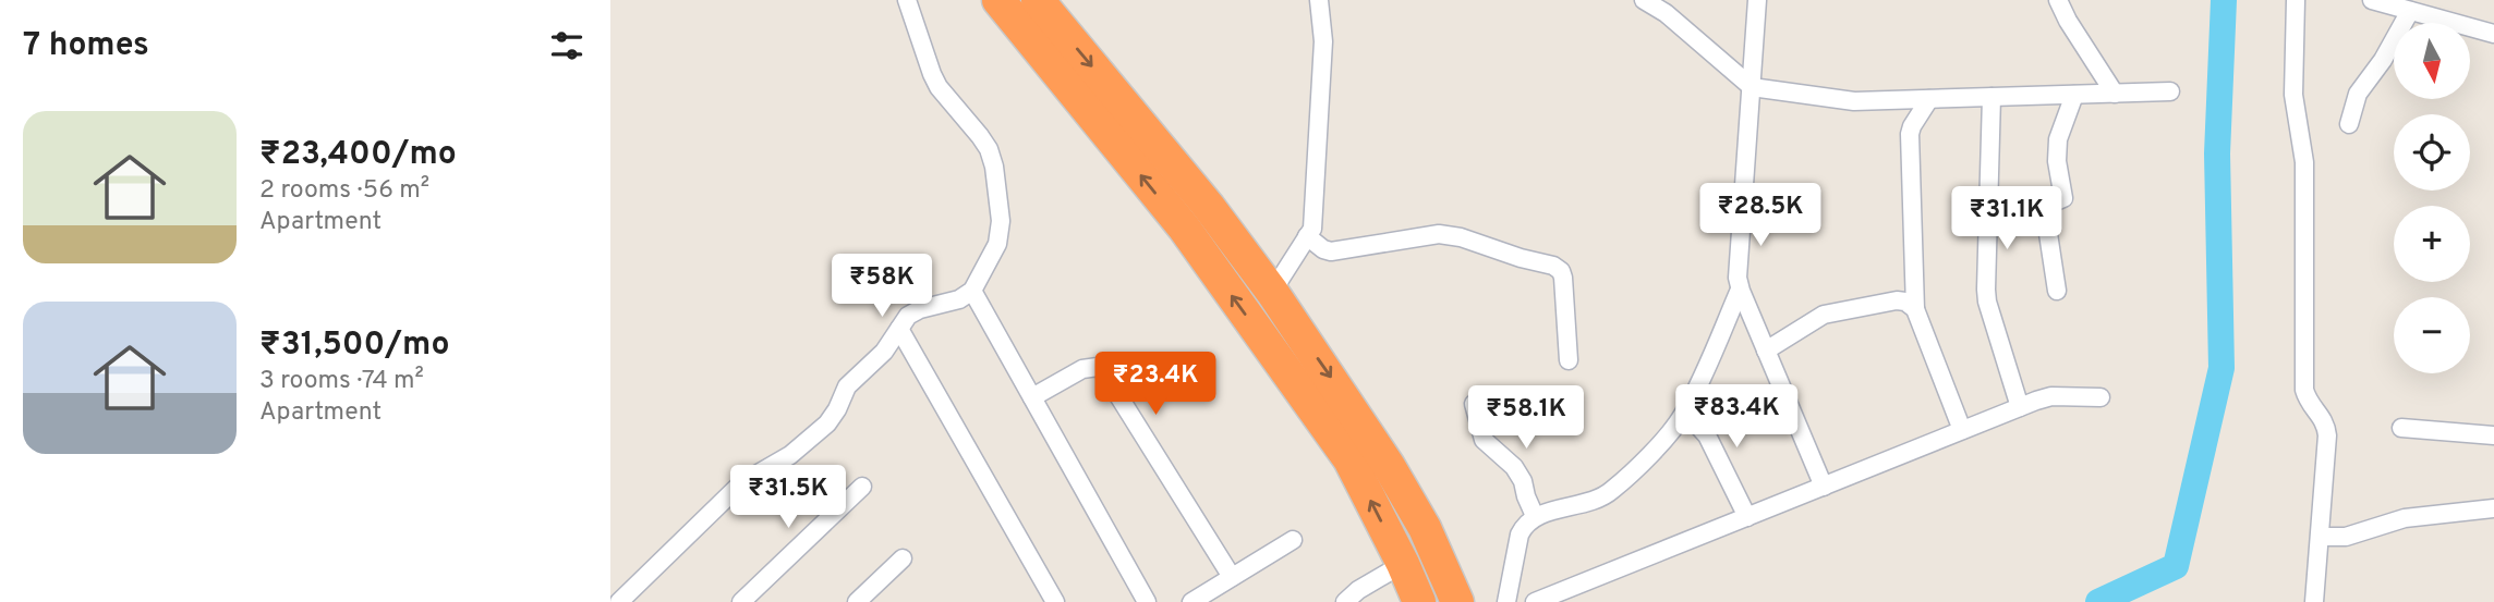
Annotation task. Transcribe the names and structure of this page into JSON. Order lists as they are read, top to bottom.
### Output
{
  "north": "bottom",
  "page": {
    "heading": "7 homes",
    "map_buttons": ["+", "−"],
    "list": [
      {
        "name": "₹23,400/mo",
        "note": "2 rooms · 56 m² · Apartment"
      },
      {
        "name": "₹31,500/mo",
        "note": "3 rooms · 74 m² · Apartment"
      }
    ],
    "price": [
      "₹28.5K",
      "₹31.1K",
      "₹58K",
      "₹23.4K",
      "₹83.4K",
      "₹58.1K",
      "₹31.5K"
    ]
  }
}
